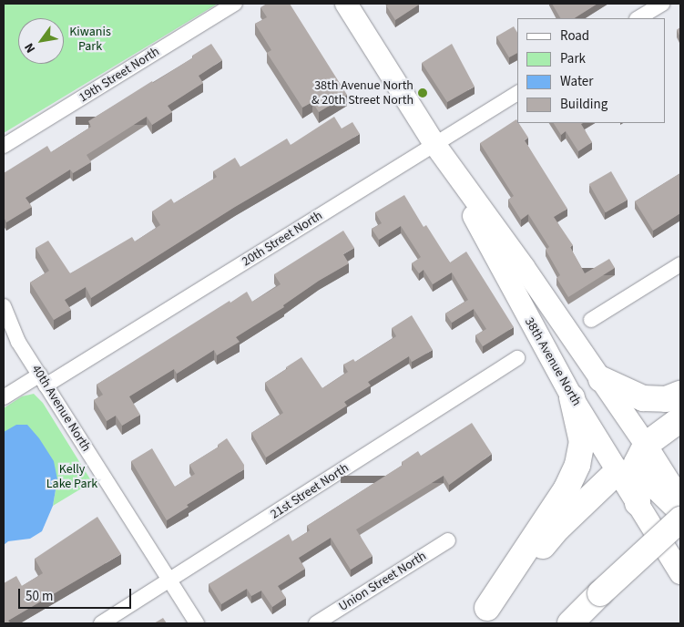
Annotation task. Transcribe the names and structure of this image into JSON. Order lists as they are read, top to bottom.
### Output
{
  "streets": {
    "main road": ["38th Avenue North"],
    "street": [
      "19th Street North",
      "20th Street North",
      "40th Avenue North",
      "21st Street North",
      "Union Street North"
    ]
  },
  "crossings": [
    ["20th Street North", "38th Avenue North"],
    ["20th Street North", "40th Avenue North"],
    ["40th Avenue North", "21st Street North"]
  ],
  "parks": ["Kiwanis Park", "Kelly Lake Park"],
  "places": ["38th Avenue North & 20th Street North"],
  "legend": [
    "Road",
    "Park",
    "Water",
    "Building"
  ],
  "scale_bar": "50 m",
  "north": "bottom left"
}
